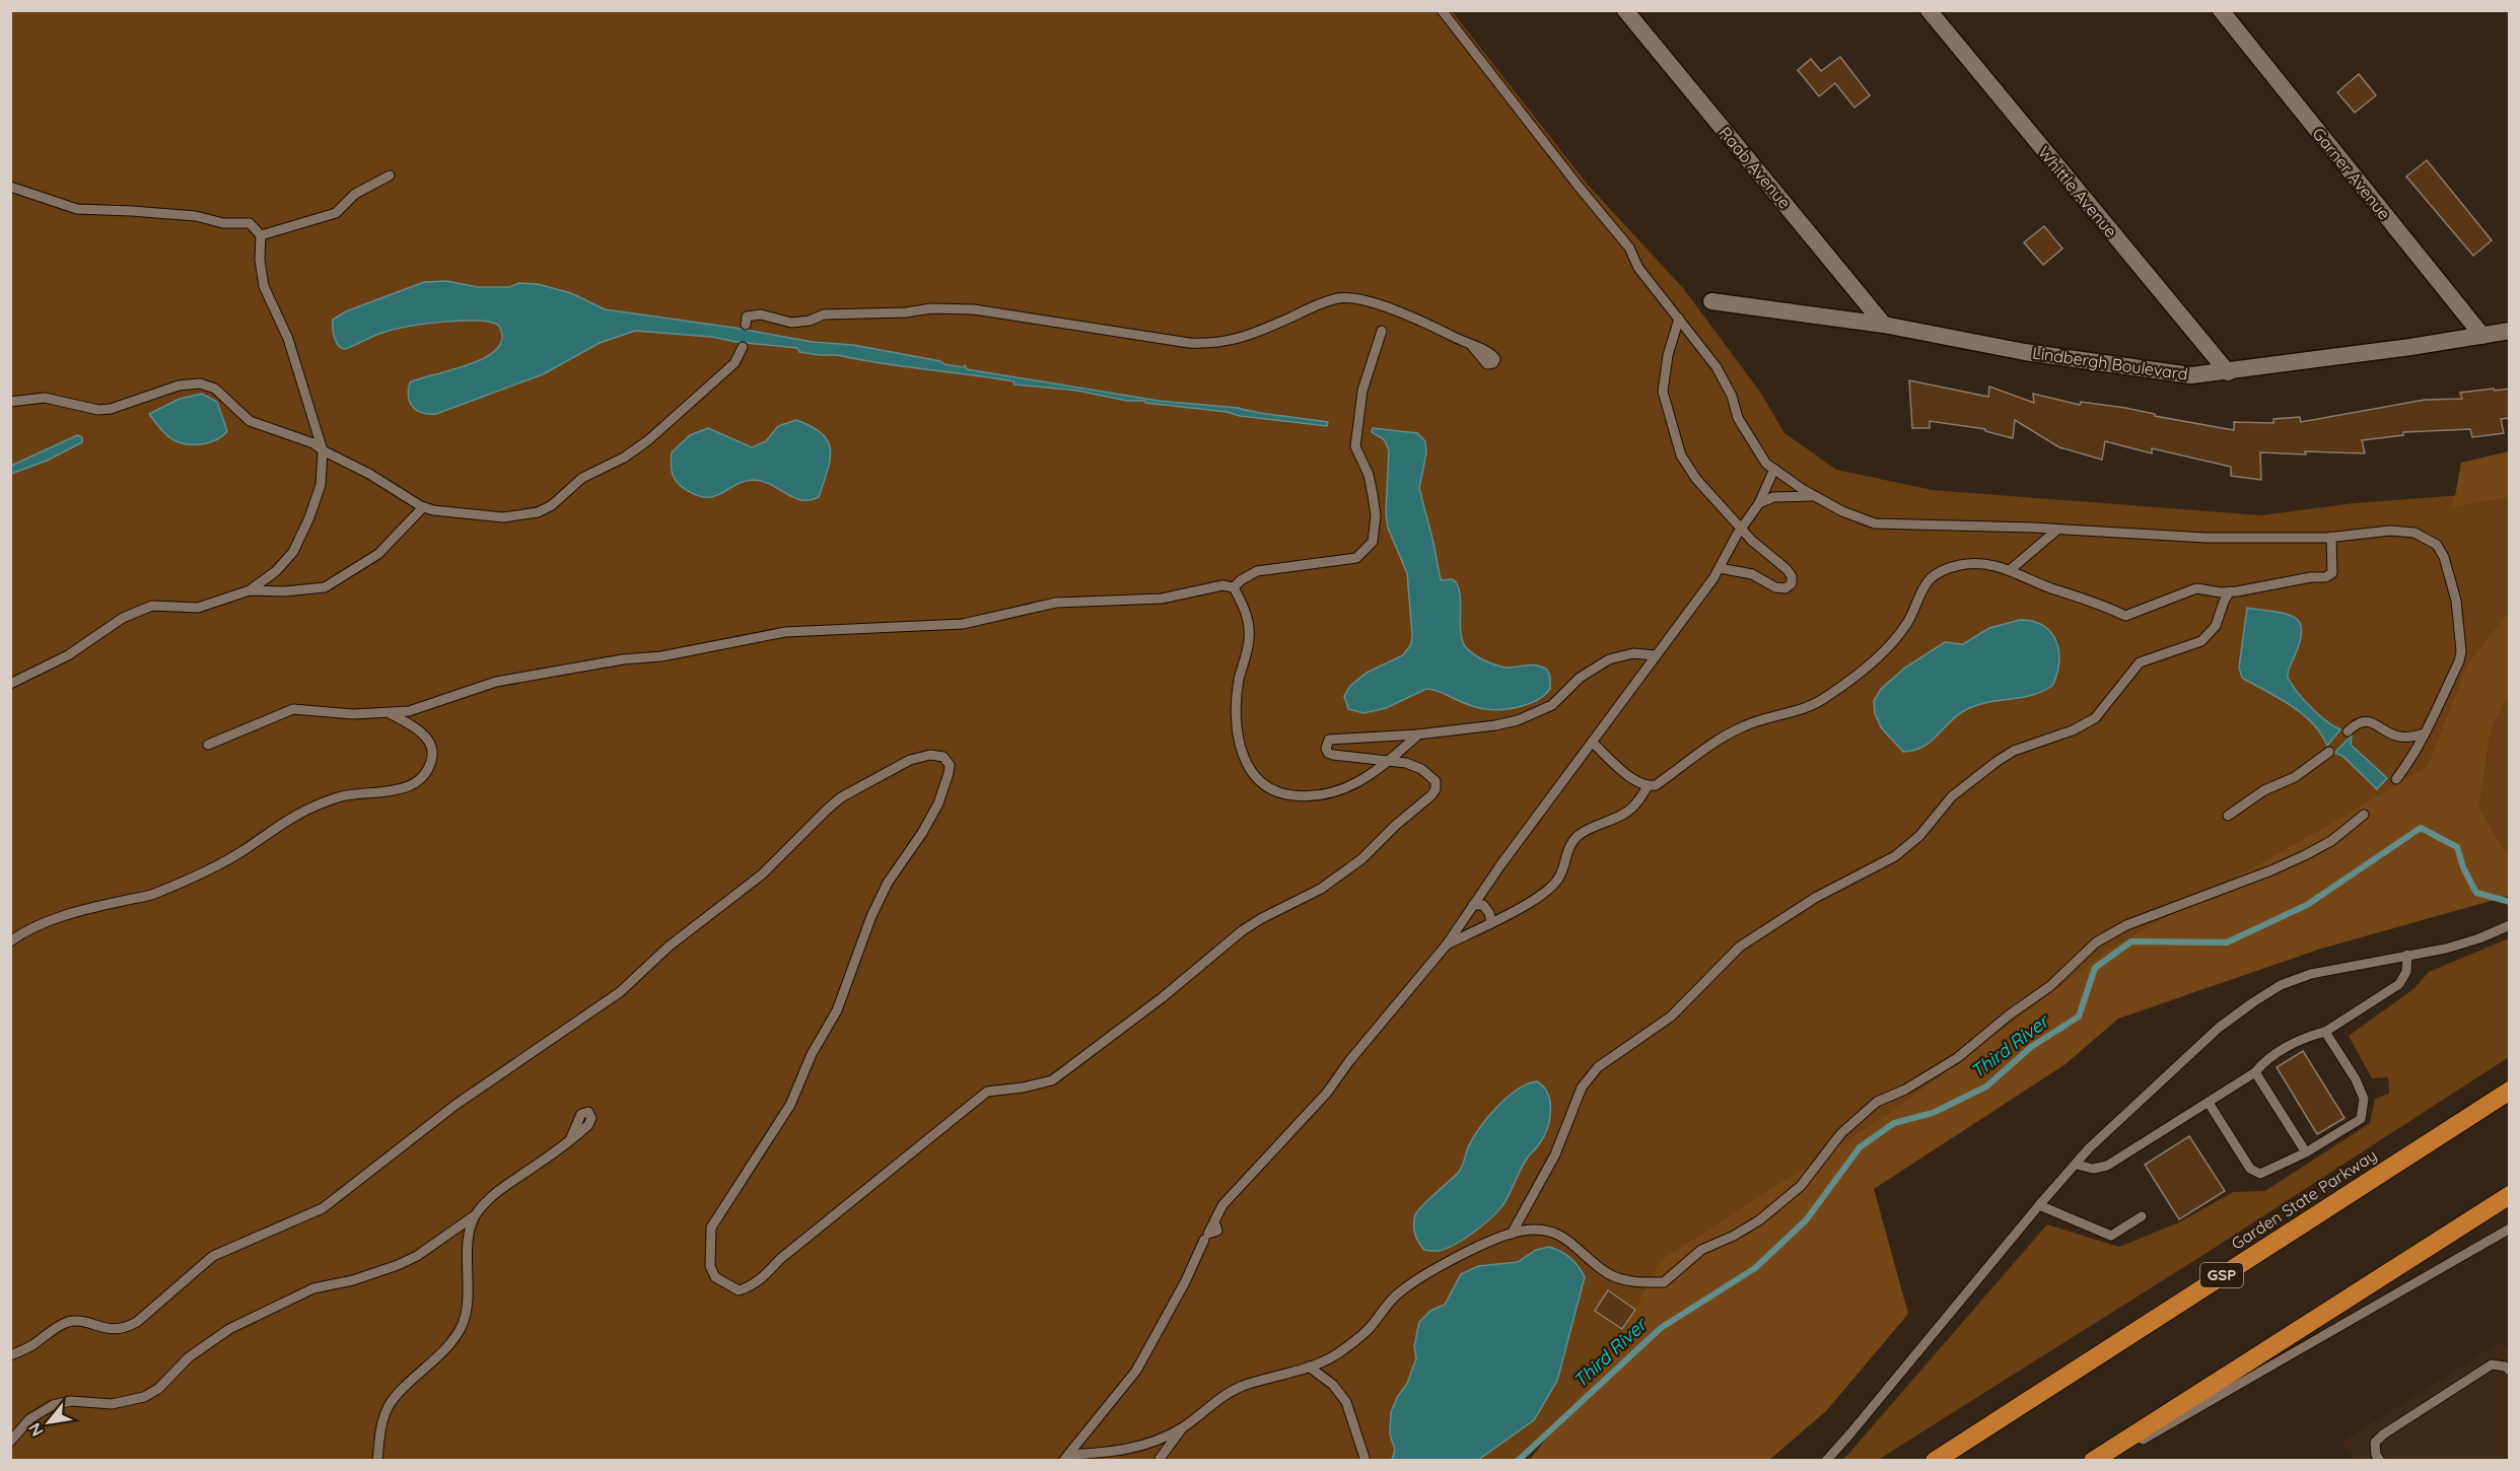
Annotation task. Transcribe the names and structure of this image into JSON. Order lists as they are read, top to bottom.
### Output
{
  "streets": {
    "highway": ["Garden State Parkway", "GSP"],
    "street": [
      "Raab Avenue",
      "Garner Avenue",
      "Whittle Avenue",
      "Lindbergh Boulevard"
    ]
  },
  "crossings": [
    ["Raab Avenue", "Lindbergh Boulevard"],
    ["Garner Avenue", "Lindbergh Boulevard"],
    ["Whittle Avenue", "Lindbergh Boulevard"]
  ],
  "water": ["Third River"],
  "north": "bottom left"
}
